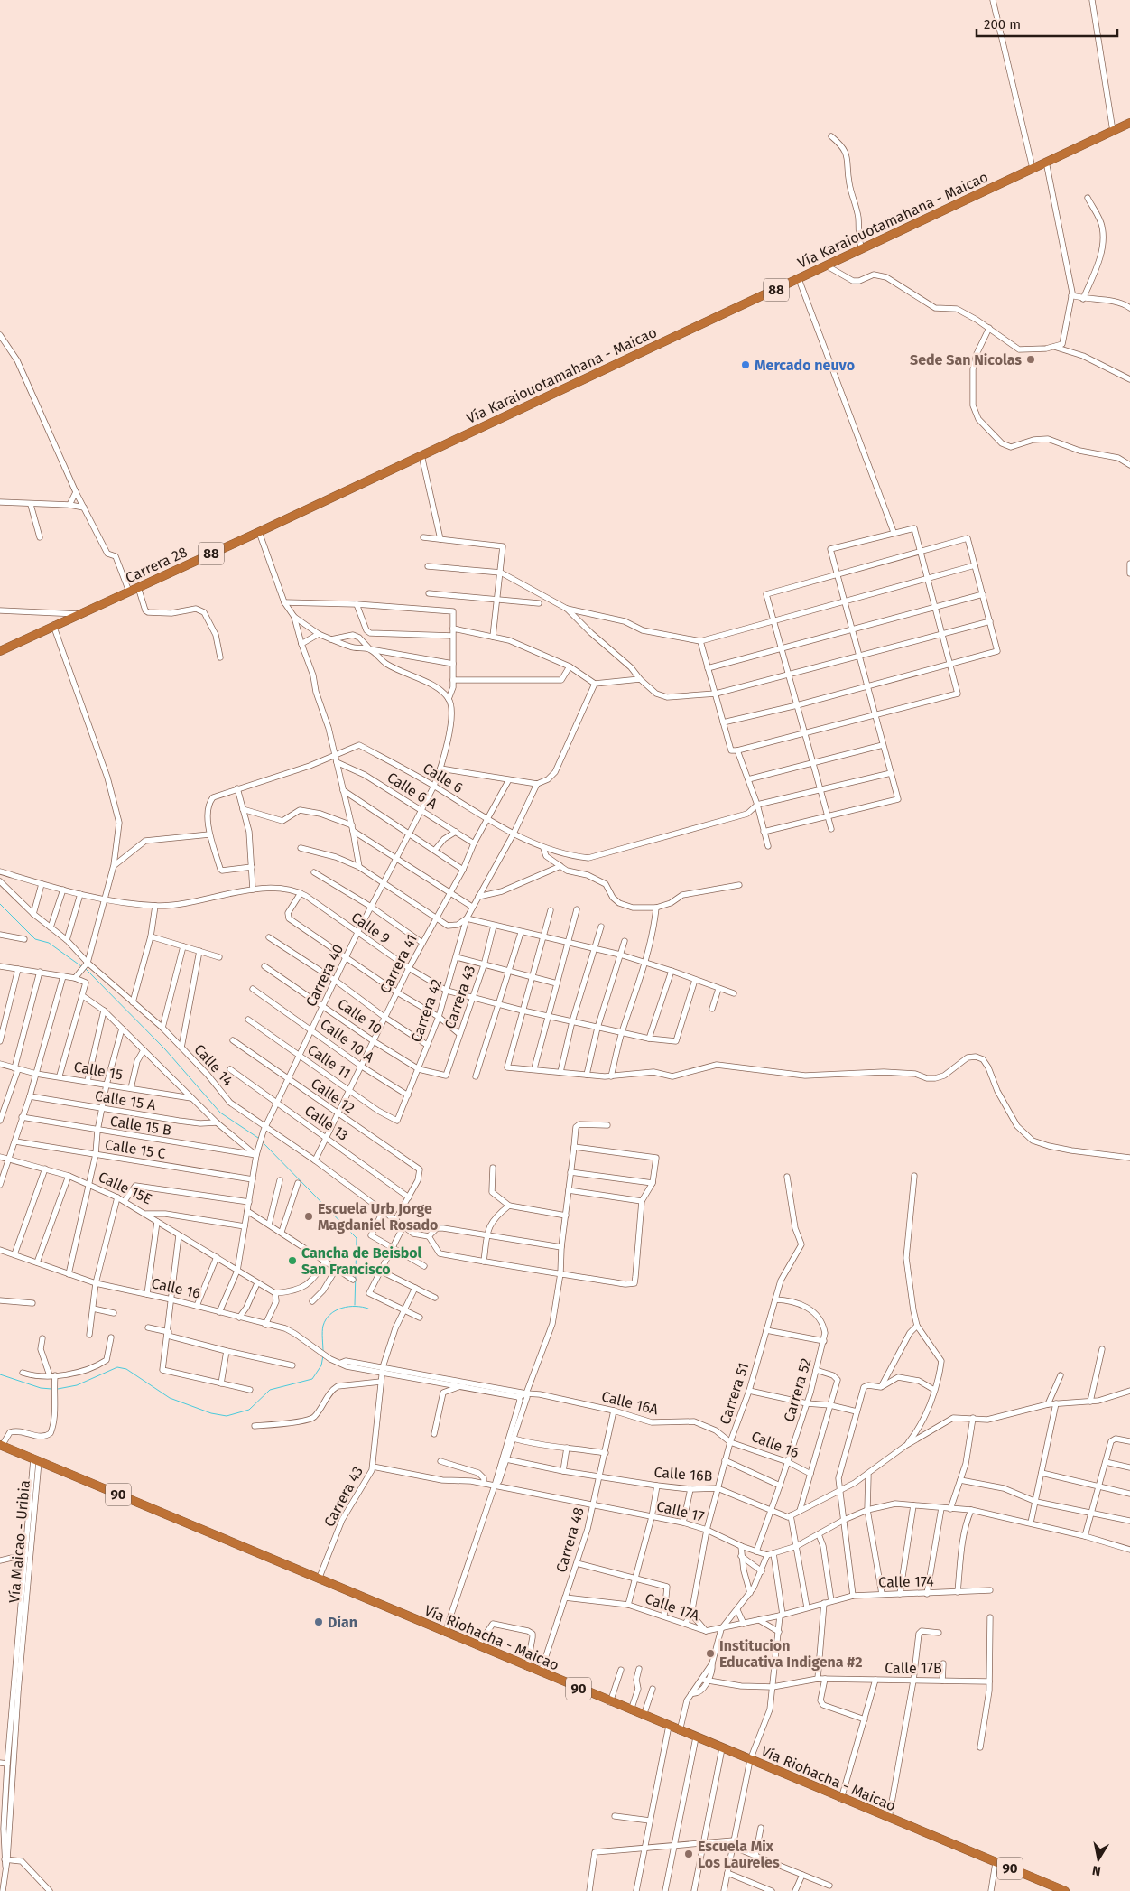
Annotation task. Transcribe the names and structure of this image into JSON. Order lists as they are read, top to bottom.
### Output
{
  "streets": {
    "highway": [
      "Vía Karaiouotamahana - Maicao",
      "88",
      "Carrera 28",
      "90",
      "Vía Riohacha - Maicao"
    ],
    "street": [
      "Calle 6",
      "Calle 6 A",
      "Calle 9",
      "Carrera 41",
      "Carrera 40",
      "Carrera 43",
      "Carrera 42",
      "Calle 10",
      "Calle 10 A",
      "Calle 11",
      "Calle 14",
      "Calle 15",
      "Calle 12",
      "Calle 15 A",
      "Calle 13",
      "Calle 15 B",
      "Calle 15 C",
      "Calle 15E",
      "Calle 16",
      "Carrera 52",
      "Carrera 51",
      "Calle 16A",
      "Calle 16B",
      "Calle 17",
      "Carrera 48",
      "Vía Maicao - Uribia",
      "Calle 174",
      "Calle 17A",
      "Calle 17B"
    ]
  },
  "crossings": [
    ["Vía Karaiouotamahana - Maicao", "Carrera 28"],
    ["Calle 6", "Carrera 41"],
    ["Calle 6", "Carrera 40"],
    ["Calle 6 A", "Carrera 41"],
    ["Calle 6 A", "Carrera 40"],
    ["Calle 9", "Carrera 41"],
    ["Calle 9", "Carrera 40"],
    ["Calle 9", "Carrera 43"],
    ["Calle 9", "Carrera 42"],
    ["Carrera 41", "Calle 10"],
    ["Carrera 41", "Calle 10 A"],
    ["Carrera 41", "Calle 11"],
    ["Carrera 41", "Calle 14"],
    ["Carrera 41", "Calle 12"],
    ["Carrera 41", "Calle 13"],
    ["Carrera 40", "Calle 10"],
    ["Carrera 40", "Calle 10 A"],
    ["Carrera 40", "Calle 11"],
    ["Carrera 40", "Calle 14"],
    ["Carrera 40", "Calle 12"],
    ["Carrera 40", "Calle 13"],
    ["Carrera 40", "Calle 15 B"],
    ["Carrera 40", "Calle 15 C"],
    ["Carrera 40", "Calle 15E"],
    ["Carrera 40", "Calle 16"],
    ["Carrera 43", "Calle 10"],
    ["Carrera 43", "Calle 16"],
    ["Carrera 43", "Calle 17"],
    ["Carrera 43", "Vía Riohacha - Maicao"],
    ["Carrera 42", "Calle 10"],
    ["Carrera 42", "Calle 10 A"],
    ["Carrera 42", "Calle 11"],
    ["Calle 12", "Calle 13"],
    ["Calle 16", "Carrera 52"],
    ["Calle 16", "Carrera 51"],
    ["Calle 16", "Calle 16A"],
    ["Carrera 52", "Carrera 51"],
    ["Carrera 52", "Calle 16B"],
    ["Carrera 52", "Calle 17"],
    ["Carrera 51", "Calle 16A"],
    ["Carrera 51", "Calle 16B"],
    ["Carrera 51", "Calle 17"],
    ["Carrera 51", "Calle 17A"],
    ["Calle 16A", "Carrera 48"],
    ["Calle 16B", "Carrera 48"],
    ["90", "Vía Maicao - Uribia"],
    ["90", "Vía Riohacha - Maicao"],
    ["Calle 17", "Carrera 48"],
    ["Carrera 48", "Calle 17A"],
    ["Carrera 48", "Vía Riohacha - Maicao"],
    ["Vía Maicao - Uribia", "Vía Riohacha - Maicao"],
    ["Calle 174", "Calle 17A"]
  ],
  "places": [
    "Sede San Nicolas",
    "Mercado neuvo",
    "Escuela Urb Jorge Magdaniel Rosado",
    "Cancha de Beisbol San Francisco",
    "Dian",
    "Institucion Educativa Indigena #2",
    "Escuela Mix Los Laureles"
  ],
  "scale_bar": "200 m",
  "north": "bottom"
}
